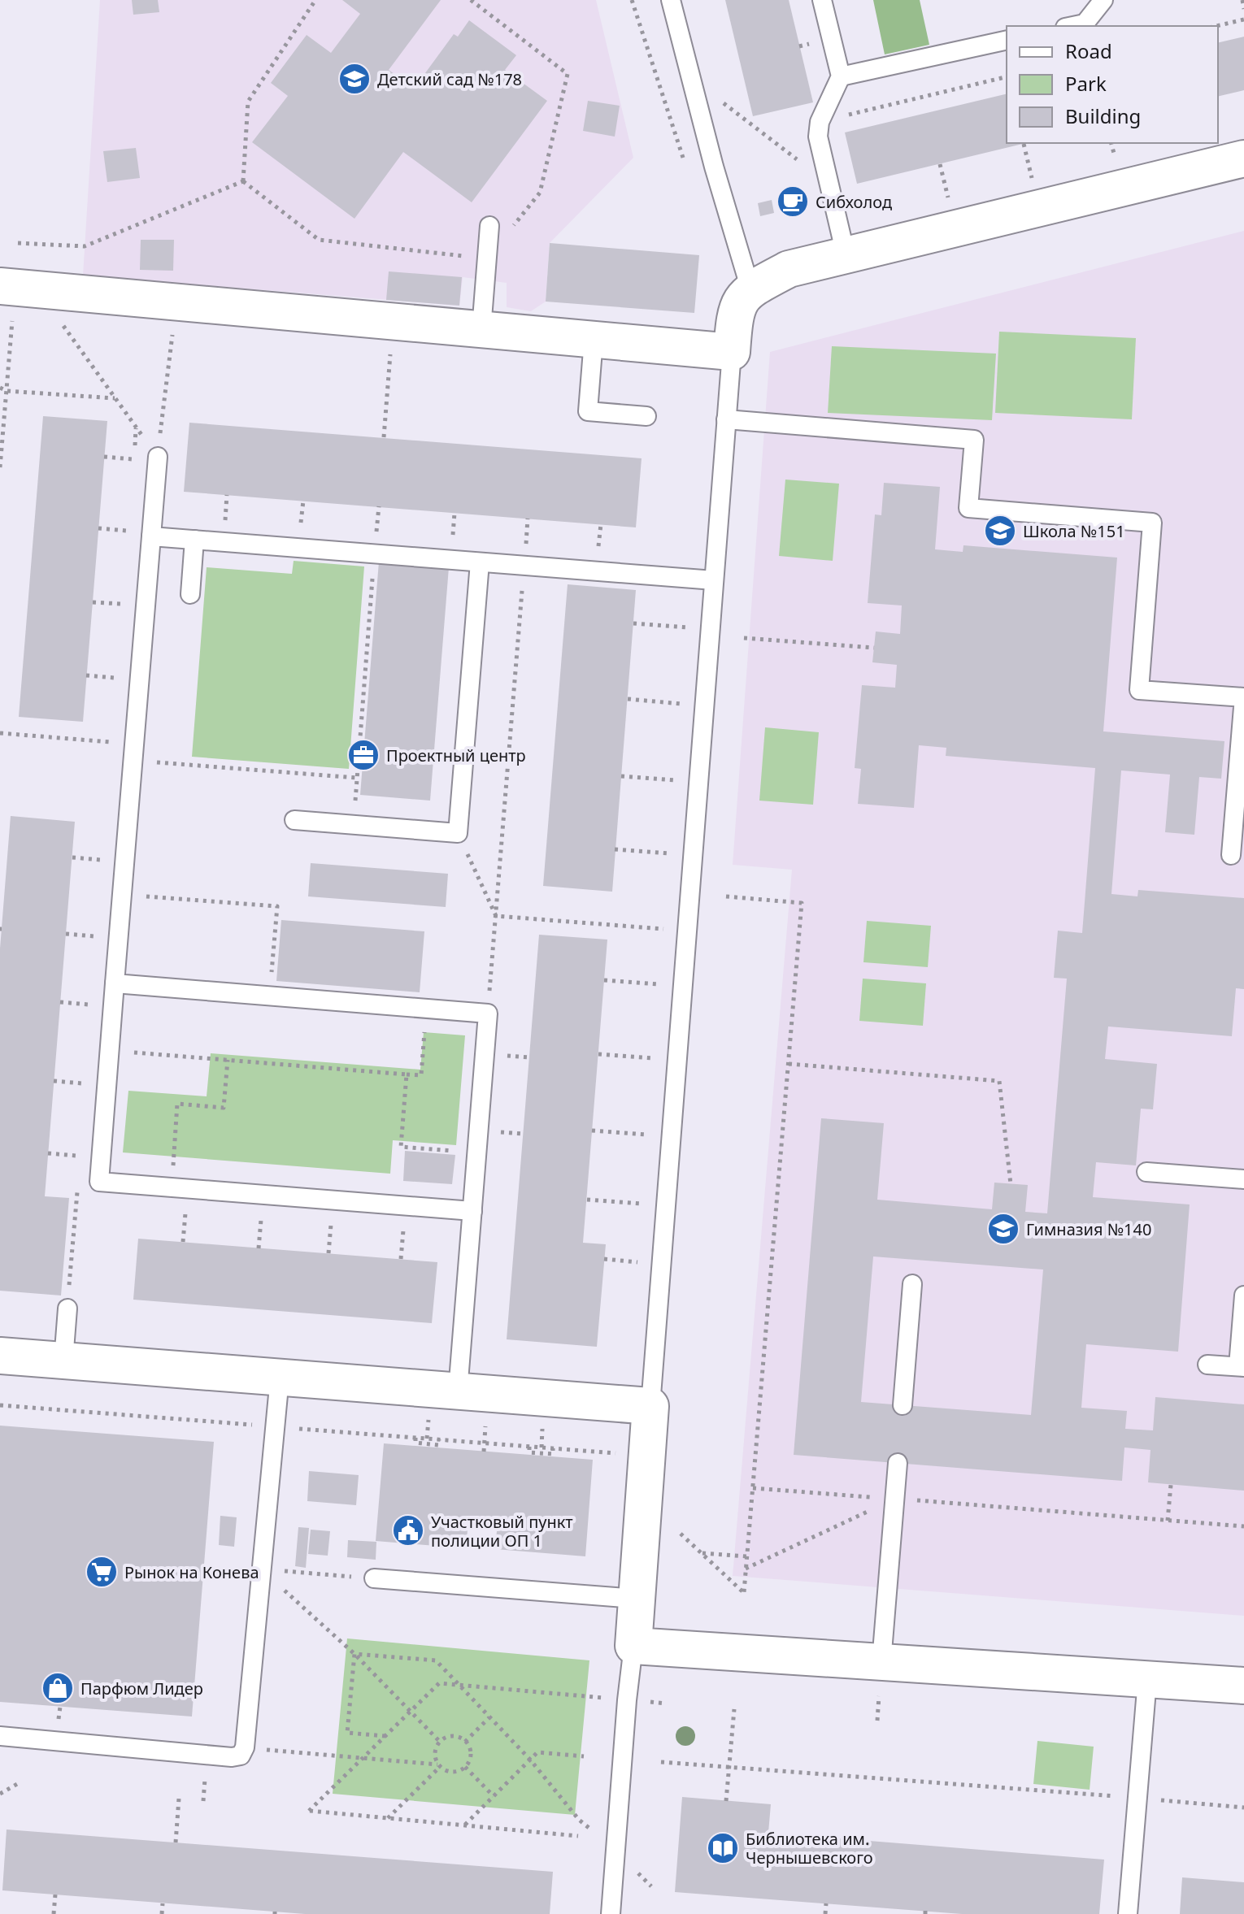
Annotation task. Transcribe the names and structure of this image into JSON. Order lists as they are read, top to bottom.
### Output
{
  "places": {
    "school or university": ["Детский сад №178", "Школа №151", "Гимназия №140"],
    "cafe": ["Сибхолод"],
    "office": ["Проектный центр"],
    "public building": ["Участковый пункт полиции ОП 1"],
    "supermarket": ["Рынок на Конева"],
    "shop": ["Парфюм Лидер"],
    "library": ["Библиотека им. Чернышевского"]
  },
  "legend": ["Road", "Park", "Building"]
}
